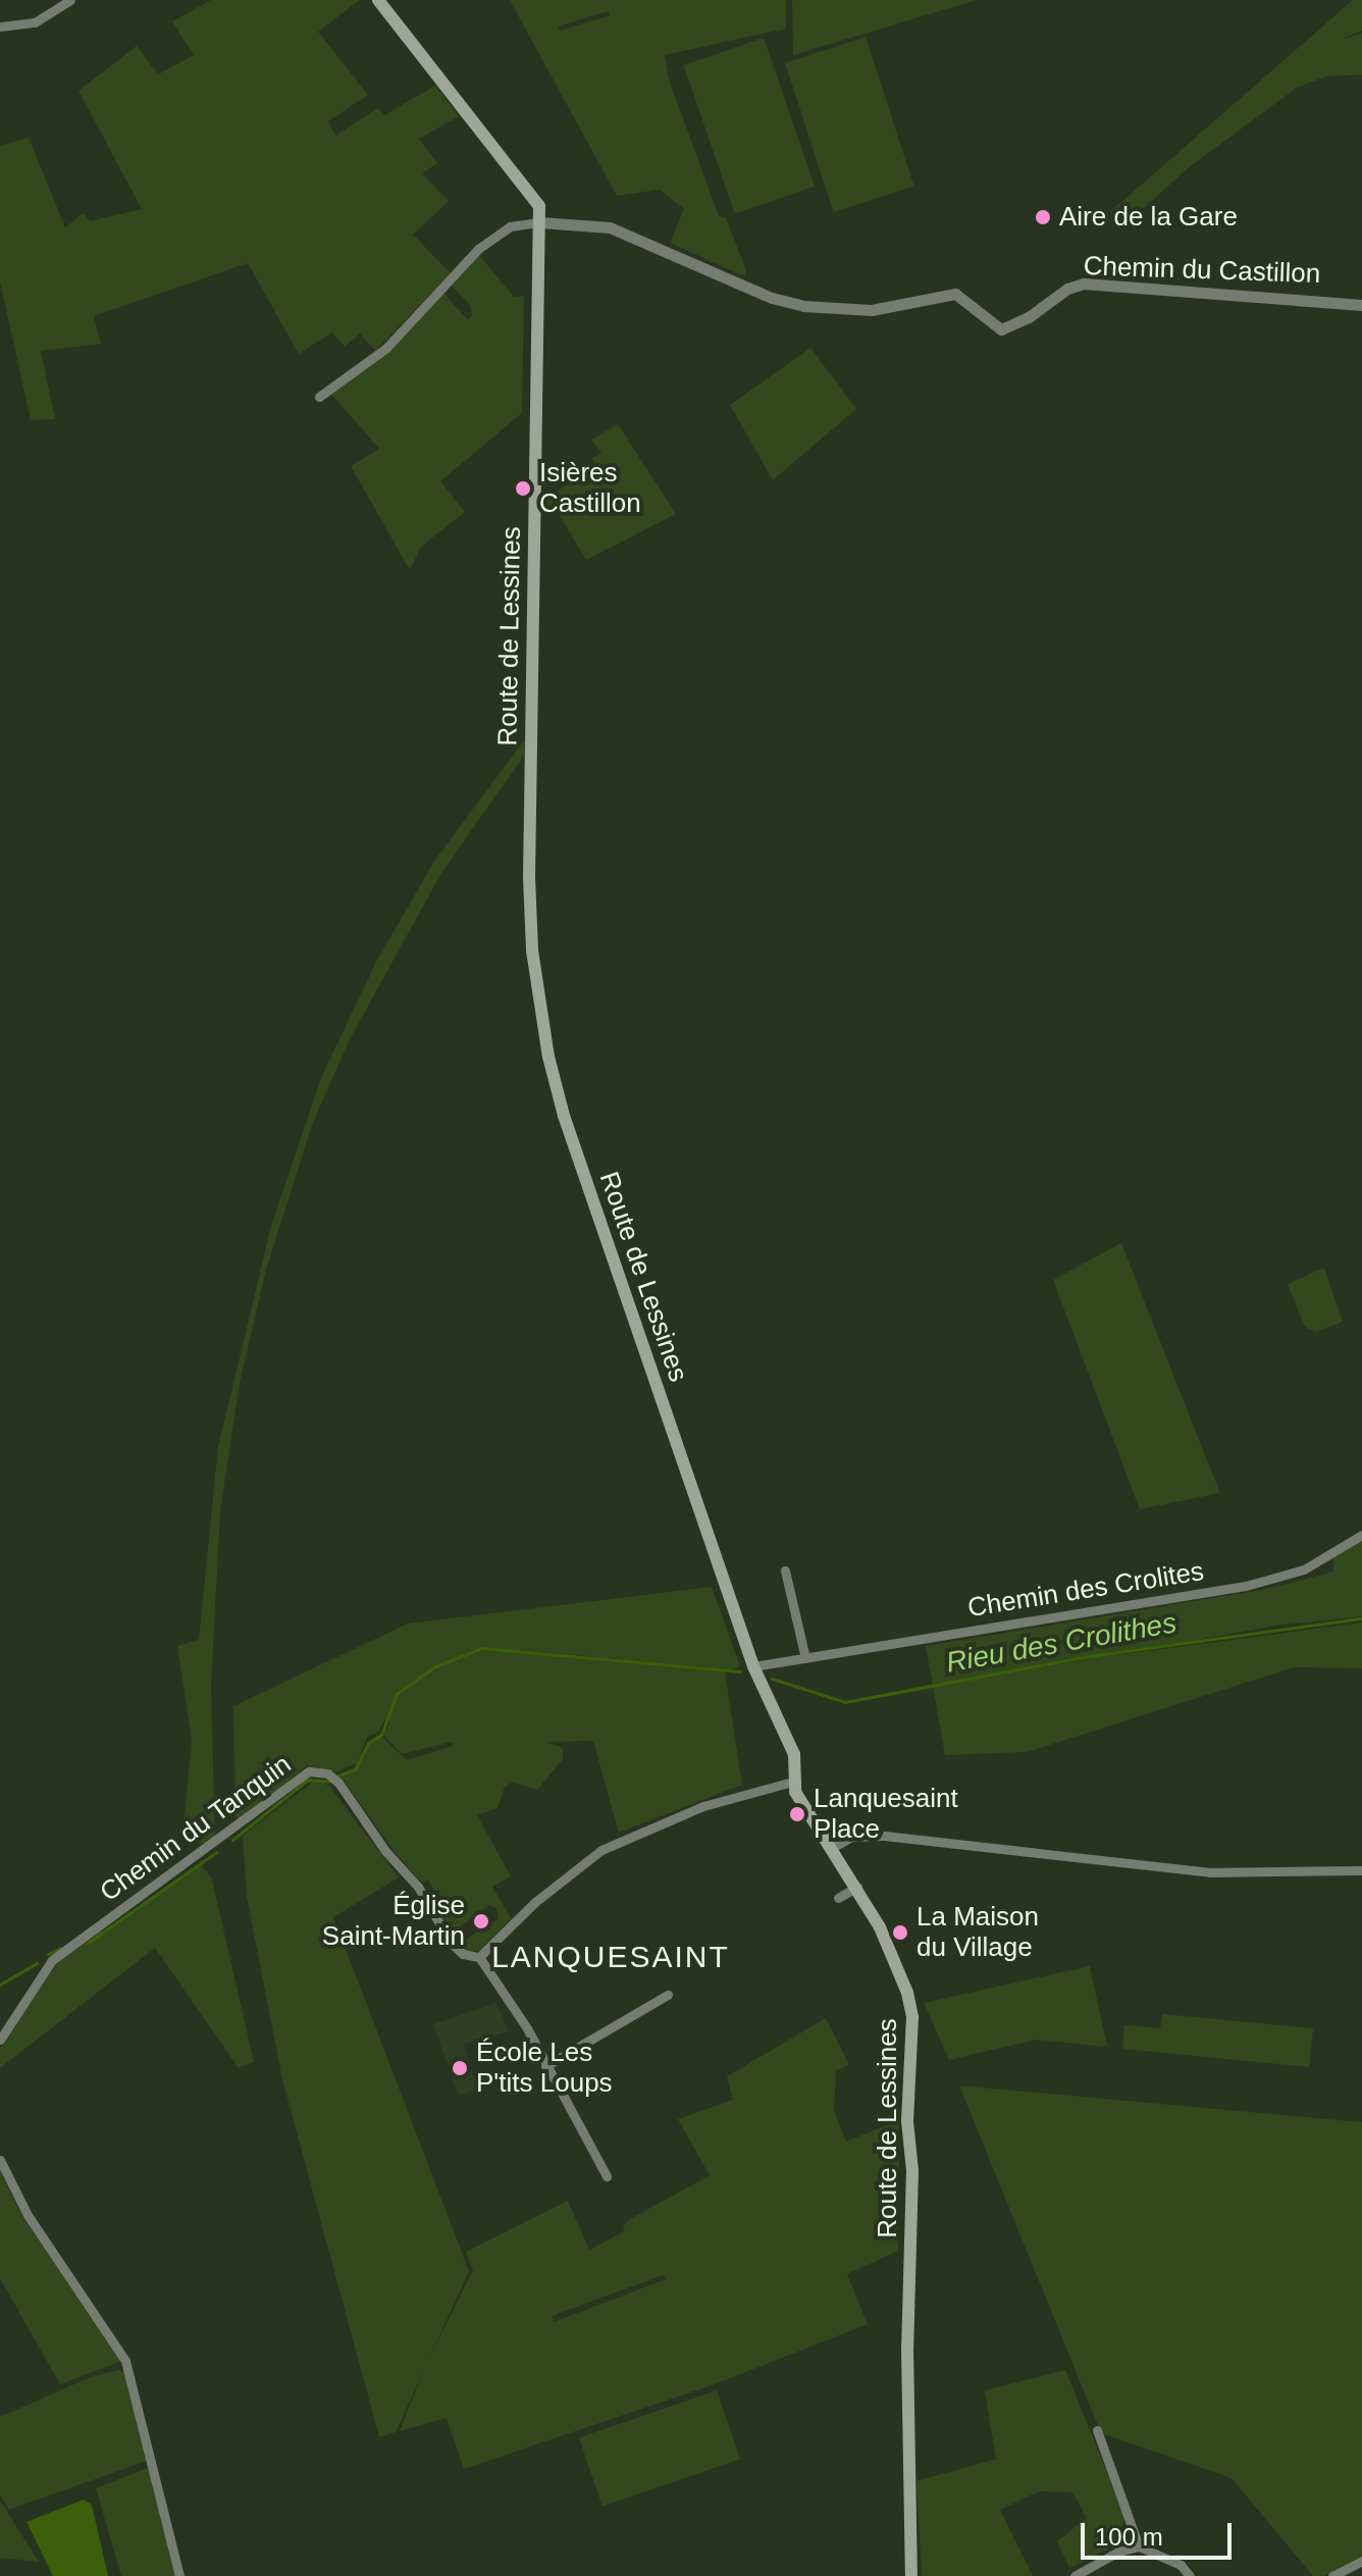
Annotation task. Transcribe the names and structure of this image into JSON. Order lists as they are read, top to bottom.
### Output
{
  "streets": {
    "main road": ["Route de Lessines"],
    "street": ["Chemin du Castillon", "Chemin des Crolites", "Chemin du Tanquin"]
  },
  "crossings": [
    ["Chemin du Castillon", "Route de Lessines"],
    ["Route de Lessines", "Chemin des Crolites"]
  ],
  "districts": ["LANQUESAINT"],
  "water": ["Rieu des Crolithes"],
  "places": [
    "Aire de la Gare",
    "Isières Castillon",
    "Lanquesaint Place",
    "Église Saint-Martin",
    "La Maison du Village",
    "École Les P'tits Loups"
  ],
  "scale_bar": "100 m"
}
